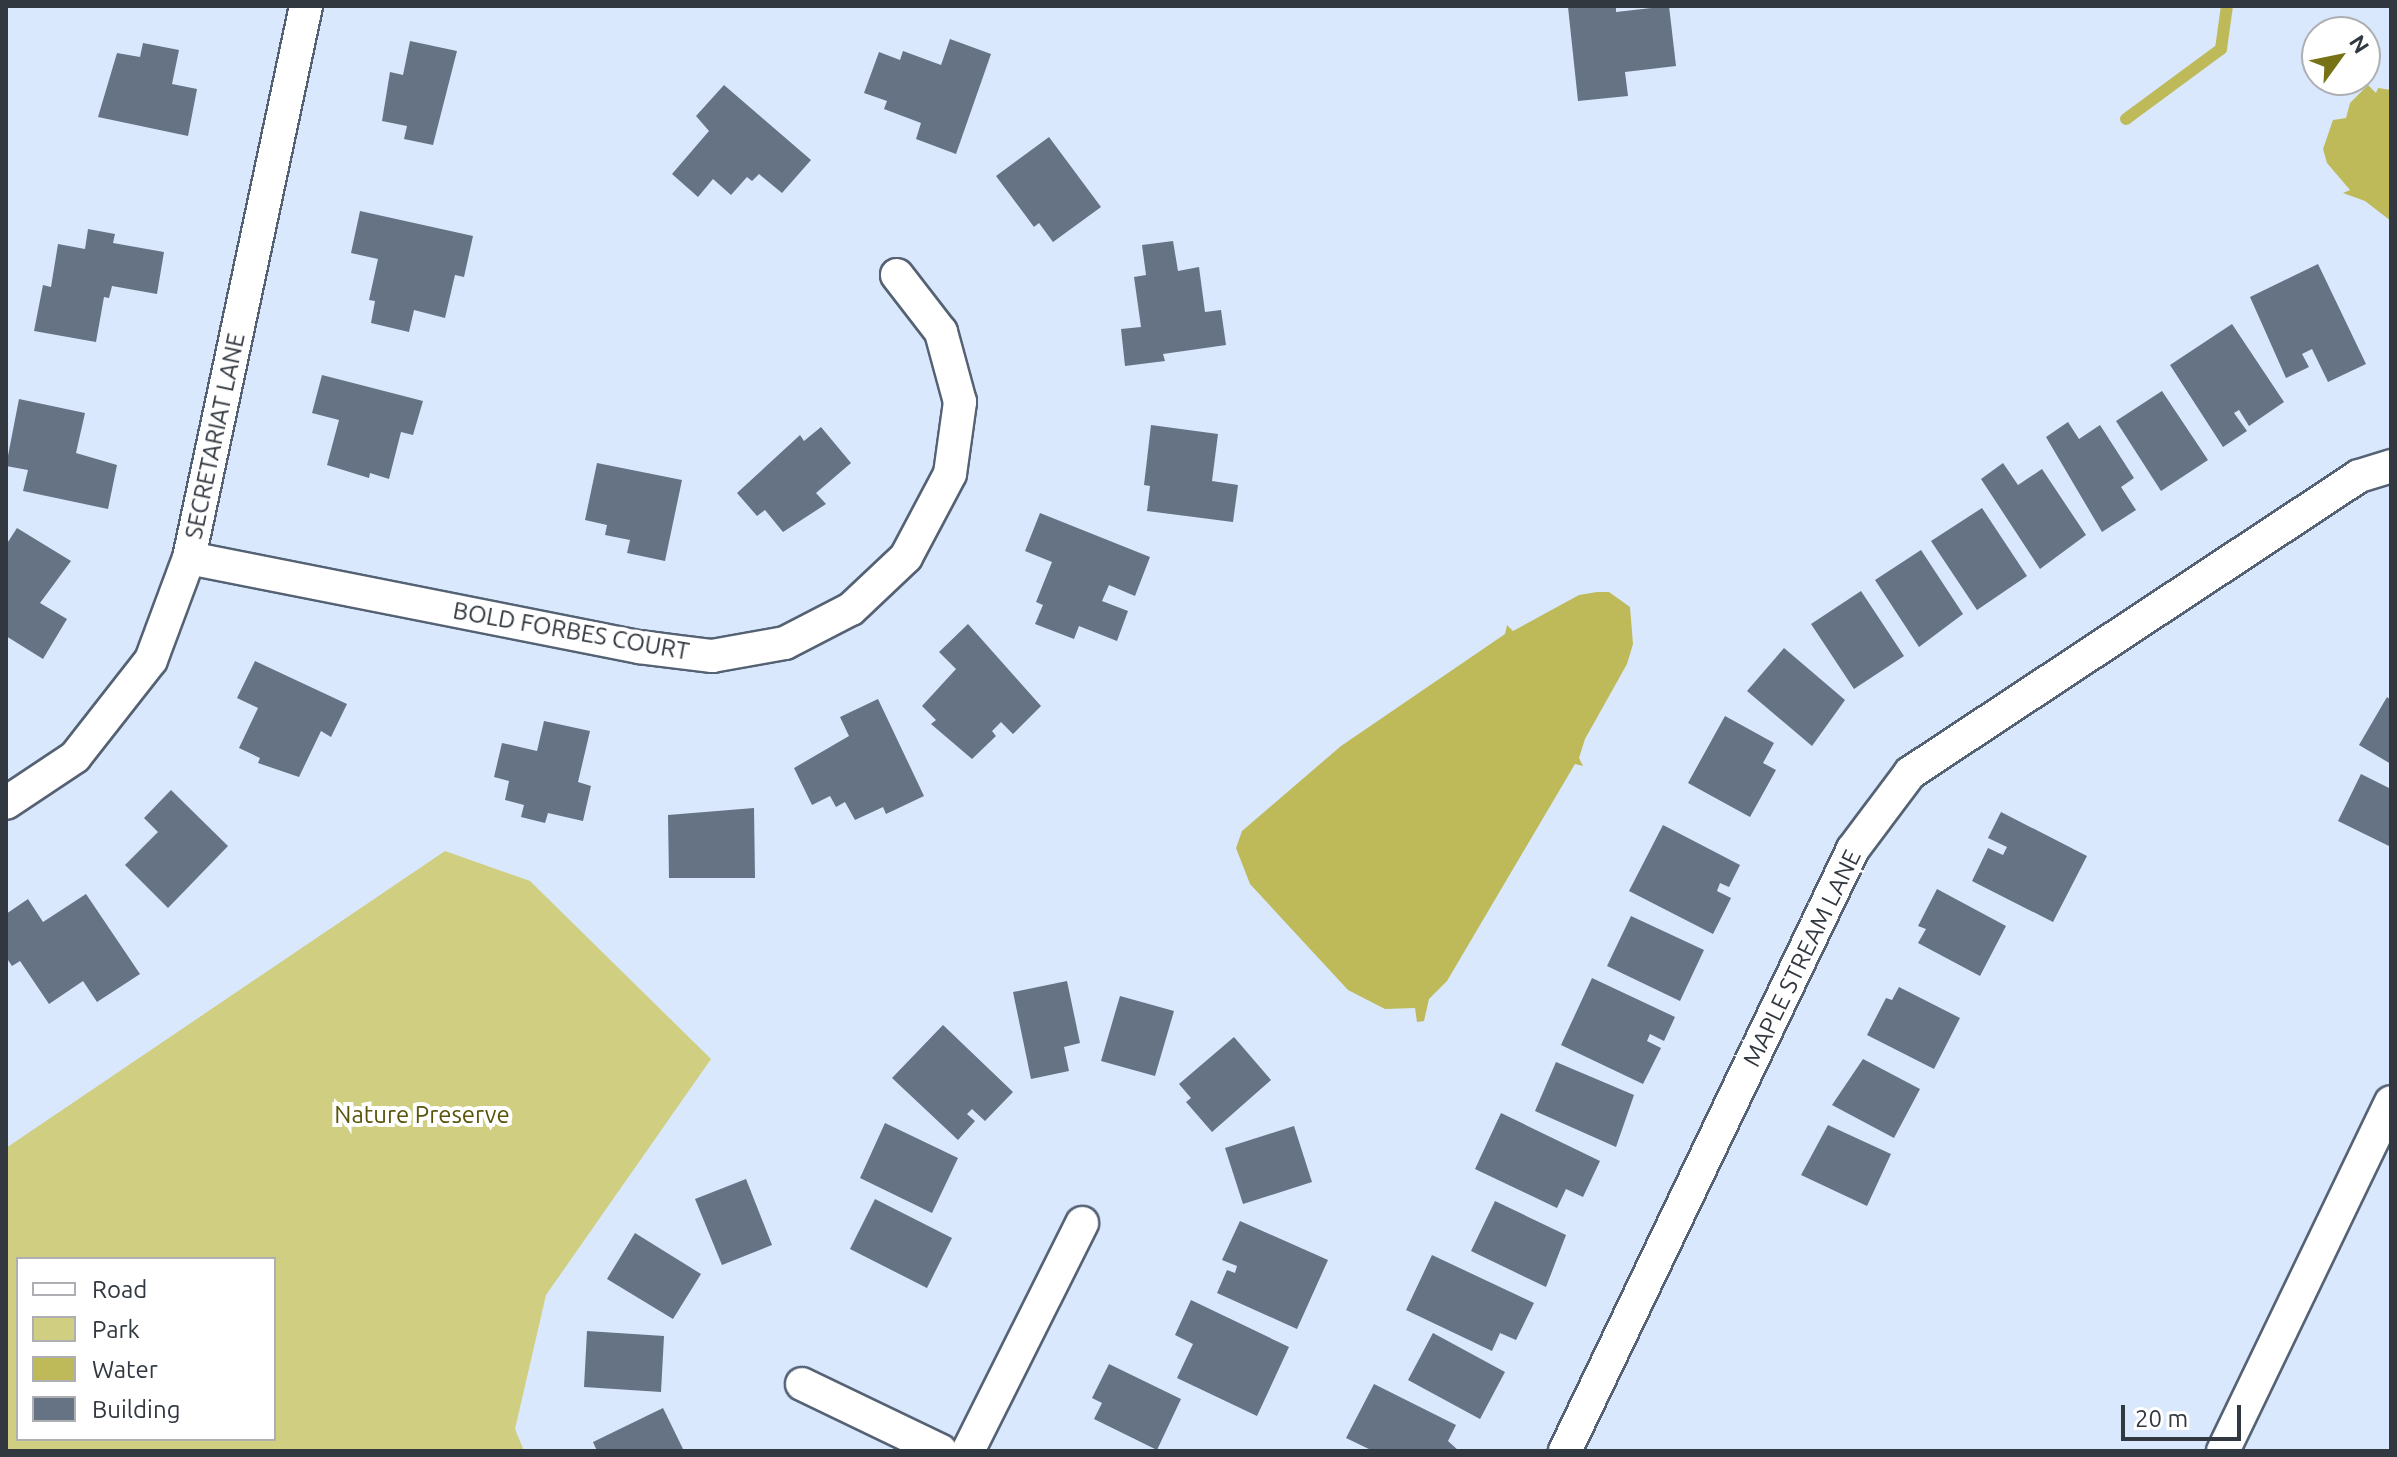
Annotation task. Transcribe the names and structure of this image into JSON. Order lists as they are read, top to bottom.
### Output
{
  "streets": {
    "street": ["SECRETARIAT LANE", "BOLD FORBES COURT", "MAPLE STREAM LANE"]
  },
  "crossings": [
    ["SECRETARIAT LANE", "BOLD FORBES COURT"]
  ],
  "parks": ["Nature Preserve"],
  "legend": [
    "Road",
    "Park",
    "Water",
    "Building"
  ],
  "scale_bar": "20 m",
  "north": "top right"
}
